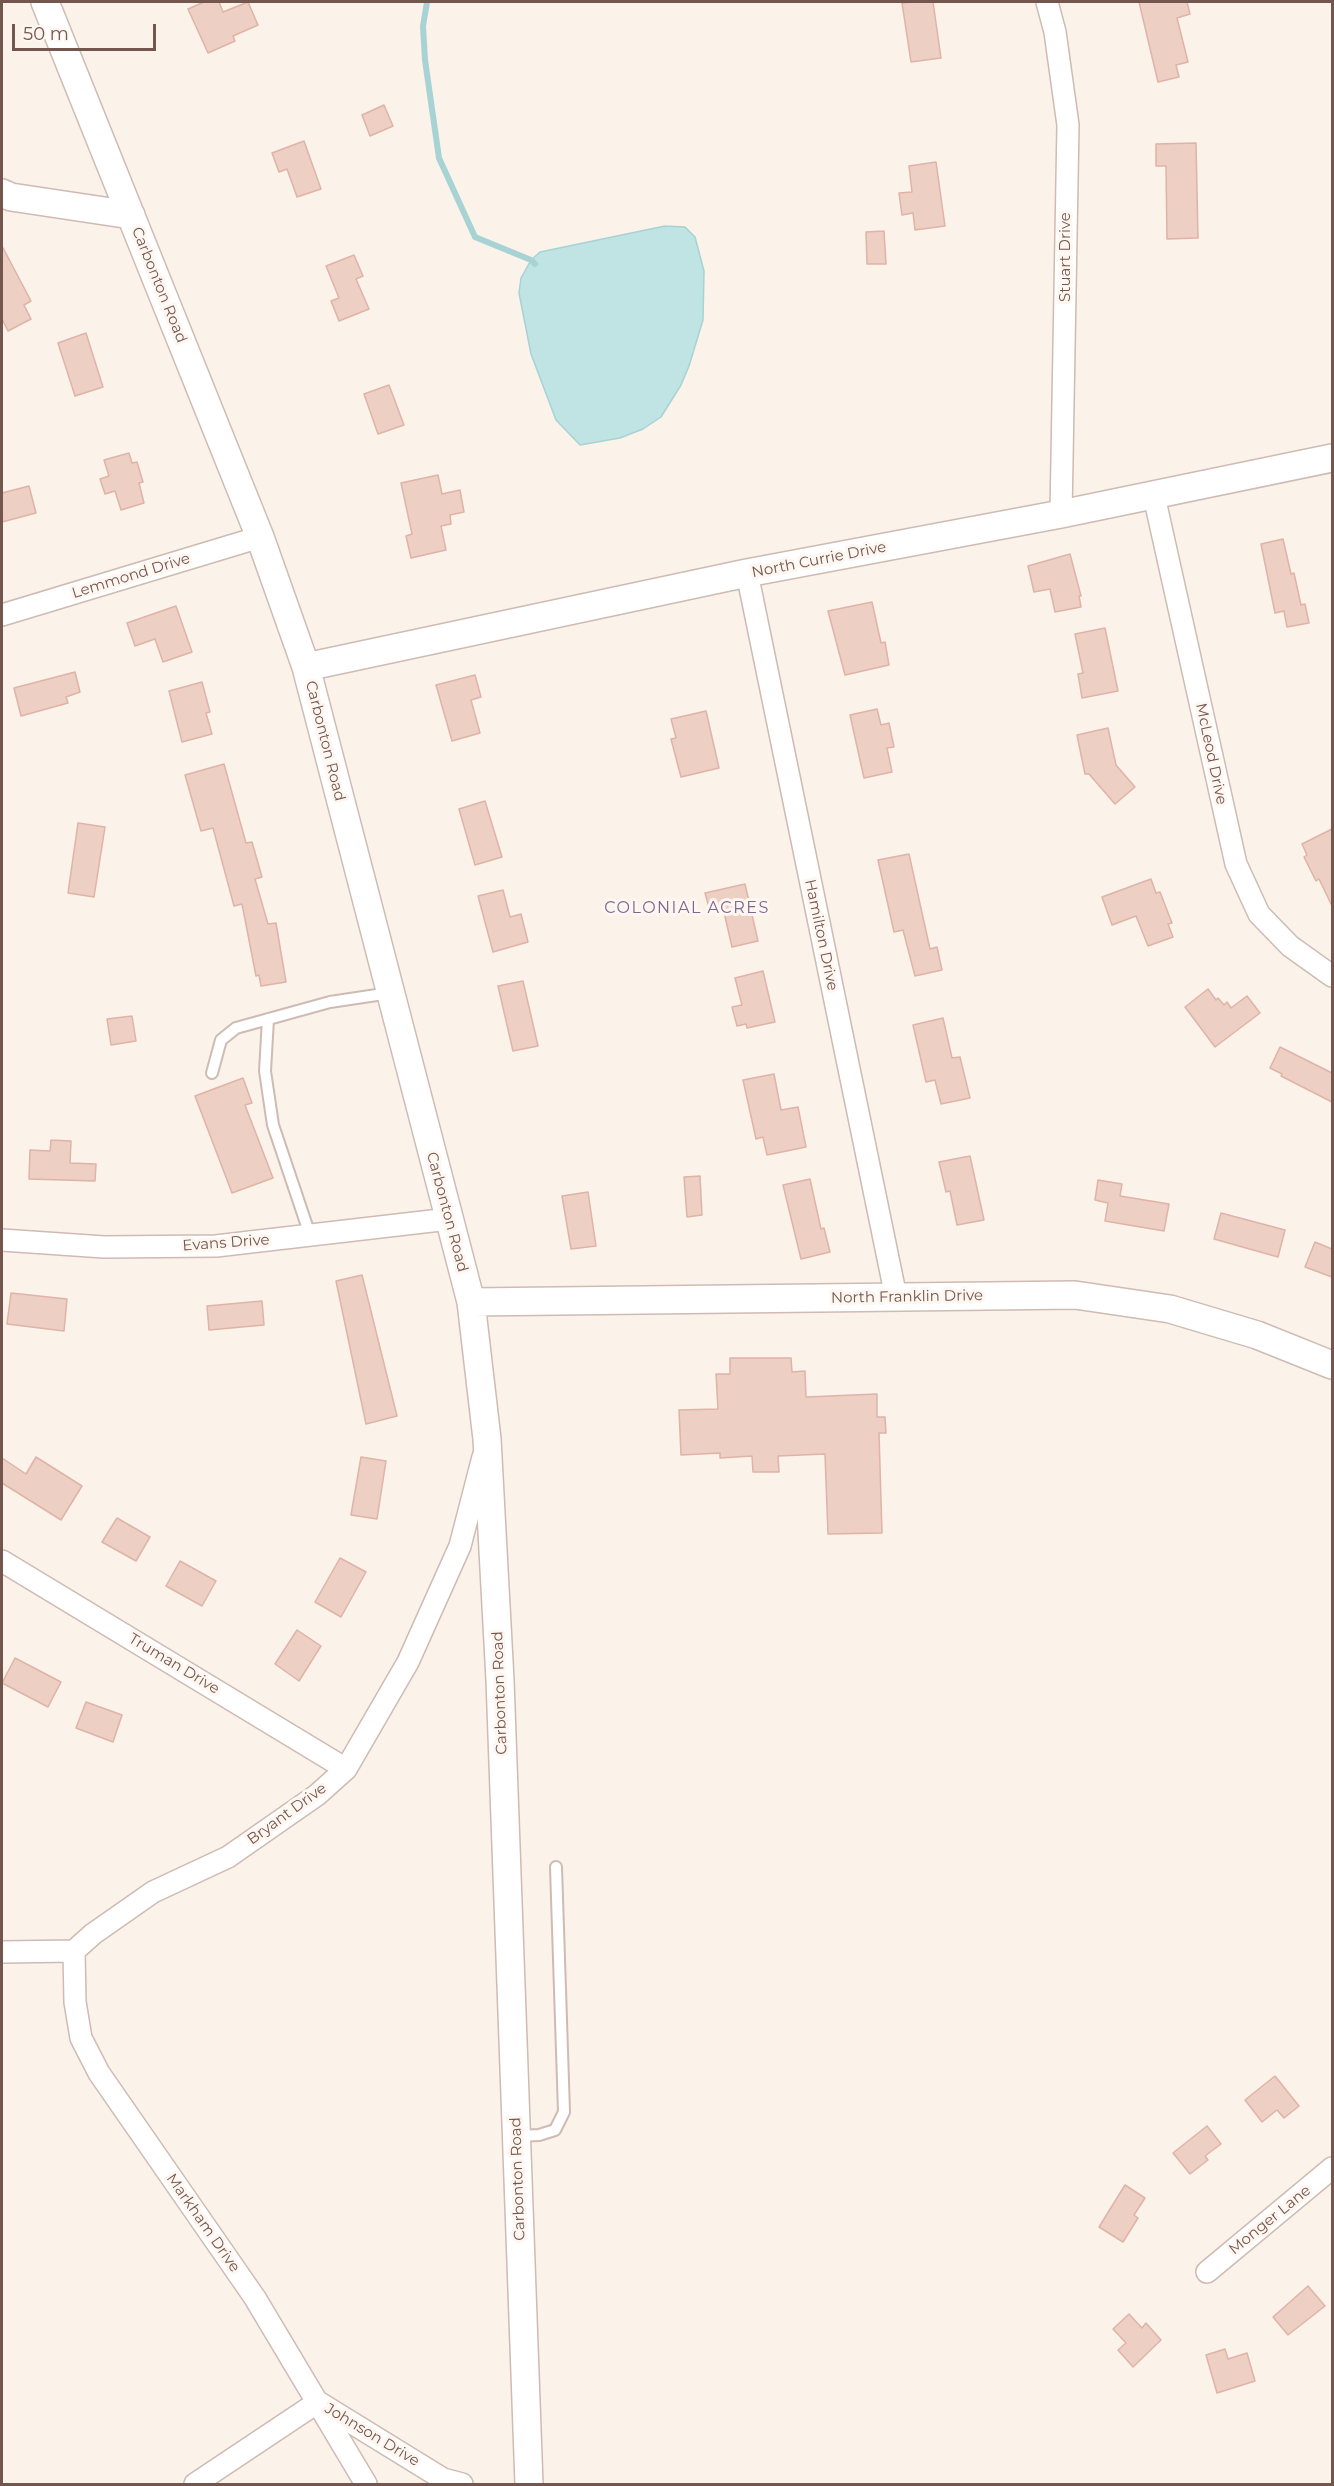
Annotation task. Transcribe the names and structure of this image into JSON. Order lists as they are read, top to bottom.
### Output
{
  "streets": {
    "street": [
      "Stuart Drive",
      "Carbonton Road",
      "North Currie Drive",
      "Lemmond Drive",
      "McLeod Drive",
      "Hamilton Drive",
      "Evans Drive",
      "North Franklin Drive",
      "Truman Drive",
      "Bryant Drive",
      "Monger Lane",
      "Markham Drive",
      "Johnson Drive"
    ]
  },
  "crossings": [
    ["Stuart Drive", "North Currie Drive"],
    ["Carbonton Road", "North Currie Drive"],
    ["Carbonton Road", "Lemmond Drive"],
    ["Carbonton Road", "Evans Drive"],
    ["Carbonton Road", "North Franklin Drive"],
    ["Carbonton Road", "Bryant Drive"],
    ["North Currie Drive", "McLeod Drive"],
    ["North Currie Drive", "Hamilton Drive"],
    ["Hamilton Drive", "North Franklin Drive"],
    ["Truman Drive", "Bryant Drive"],
    ["Bryant Drive", "Markham Drive"],
    ["Markham Drive", "Johnson Drive"]
  ],
  "districts": ["COLONIAL ACRES"],
  "scale_bar": "50 m"
}
